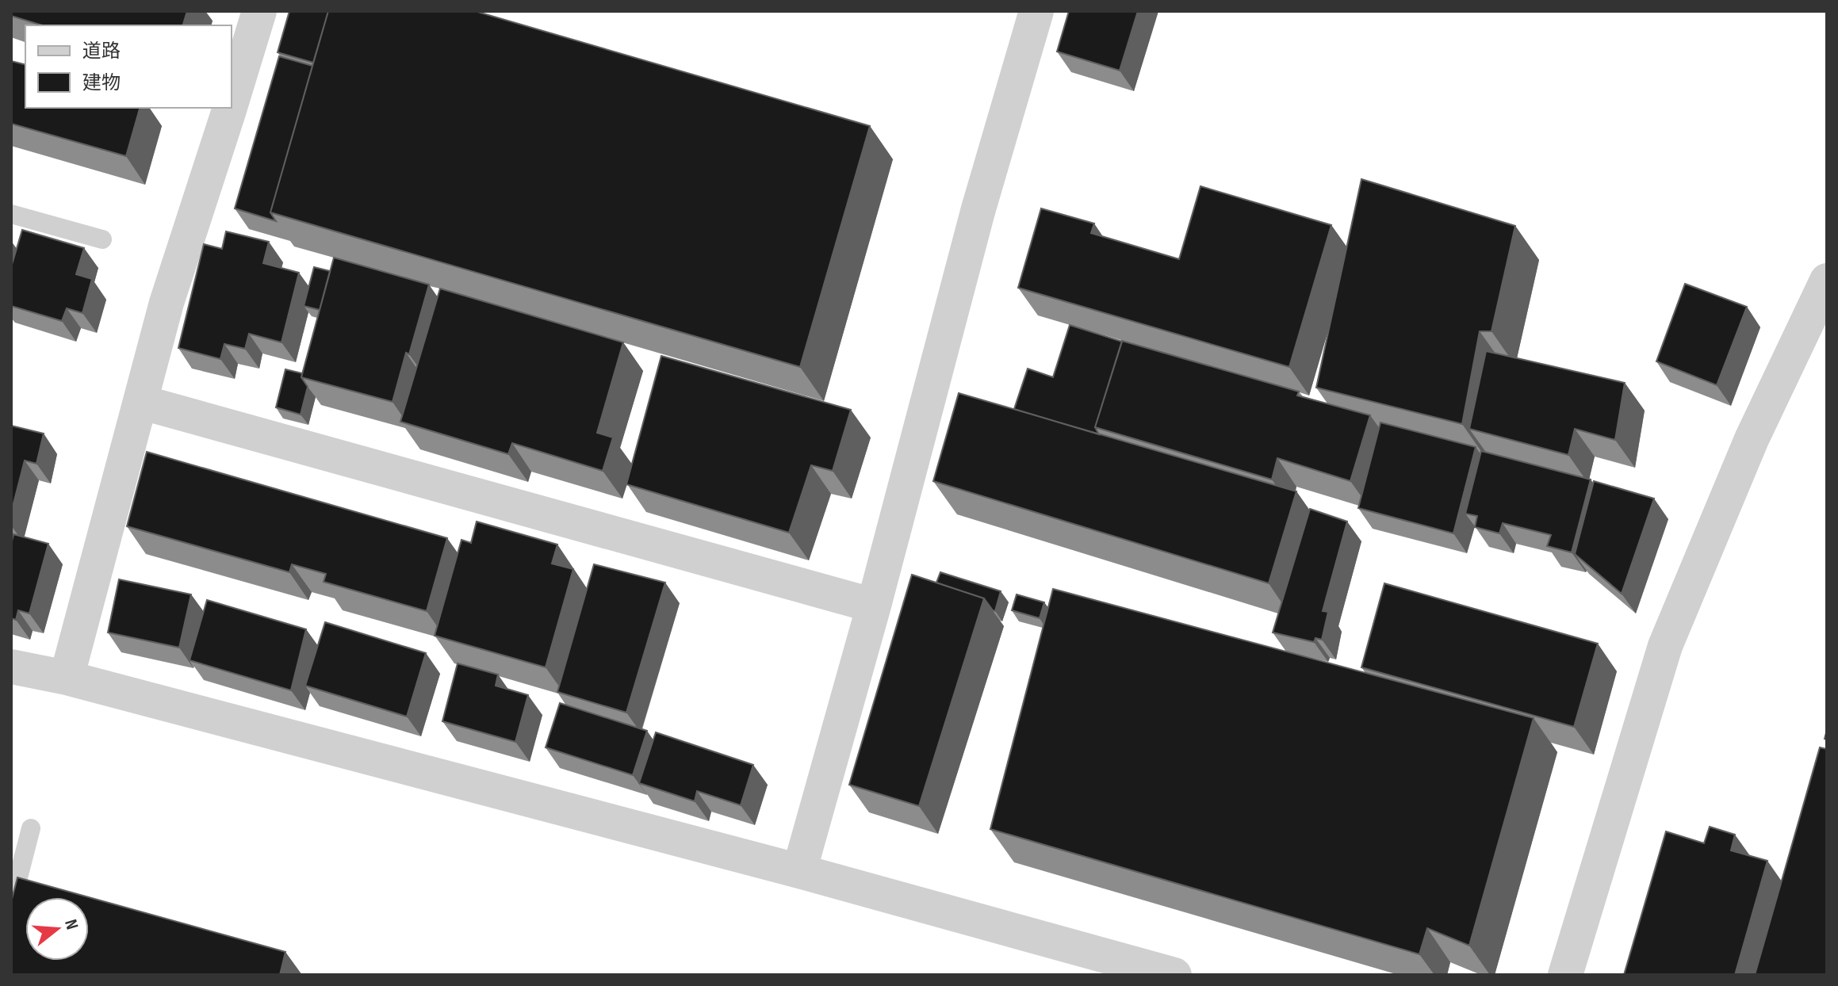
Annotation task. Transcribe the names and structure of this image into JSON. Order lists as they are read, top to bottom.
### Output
{
  "legend": ["道路", "建物"],
  "north": "right"
}
